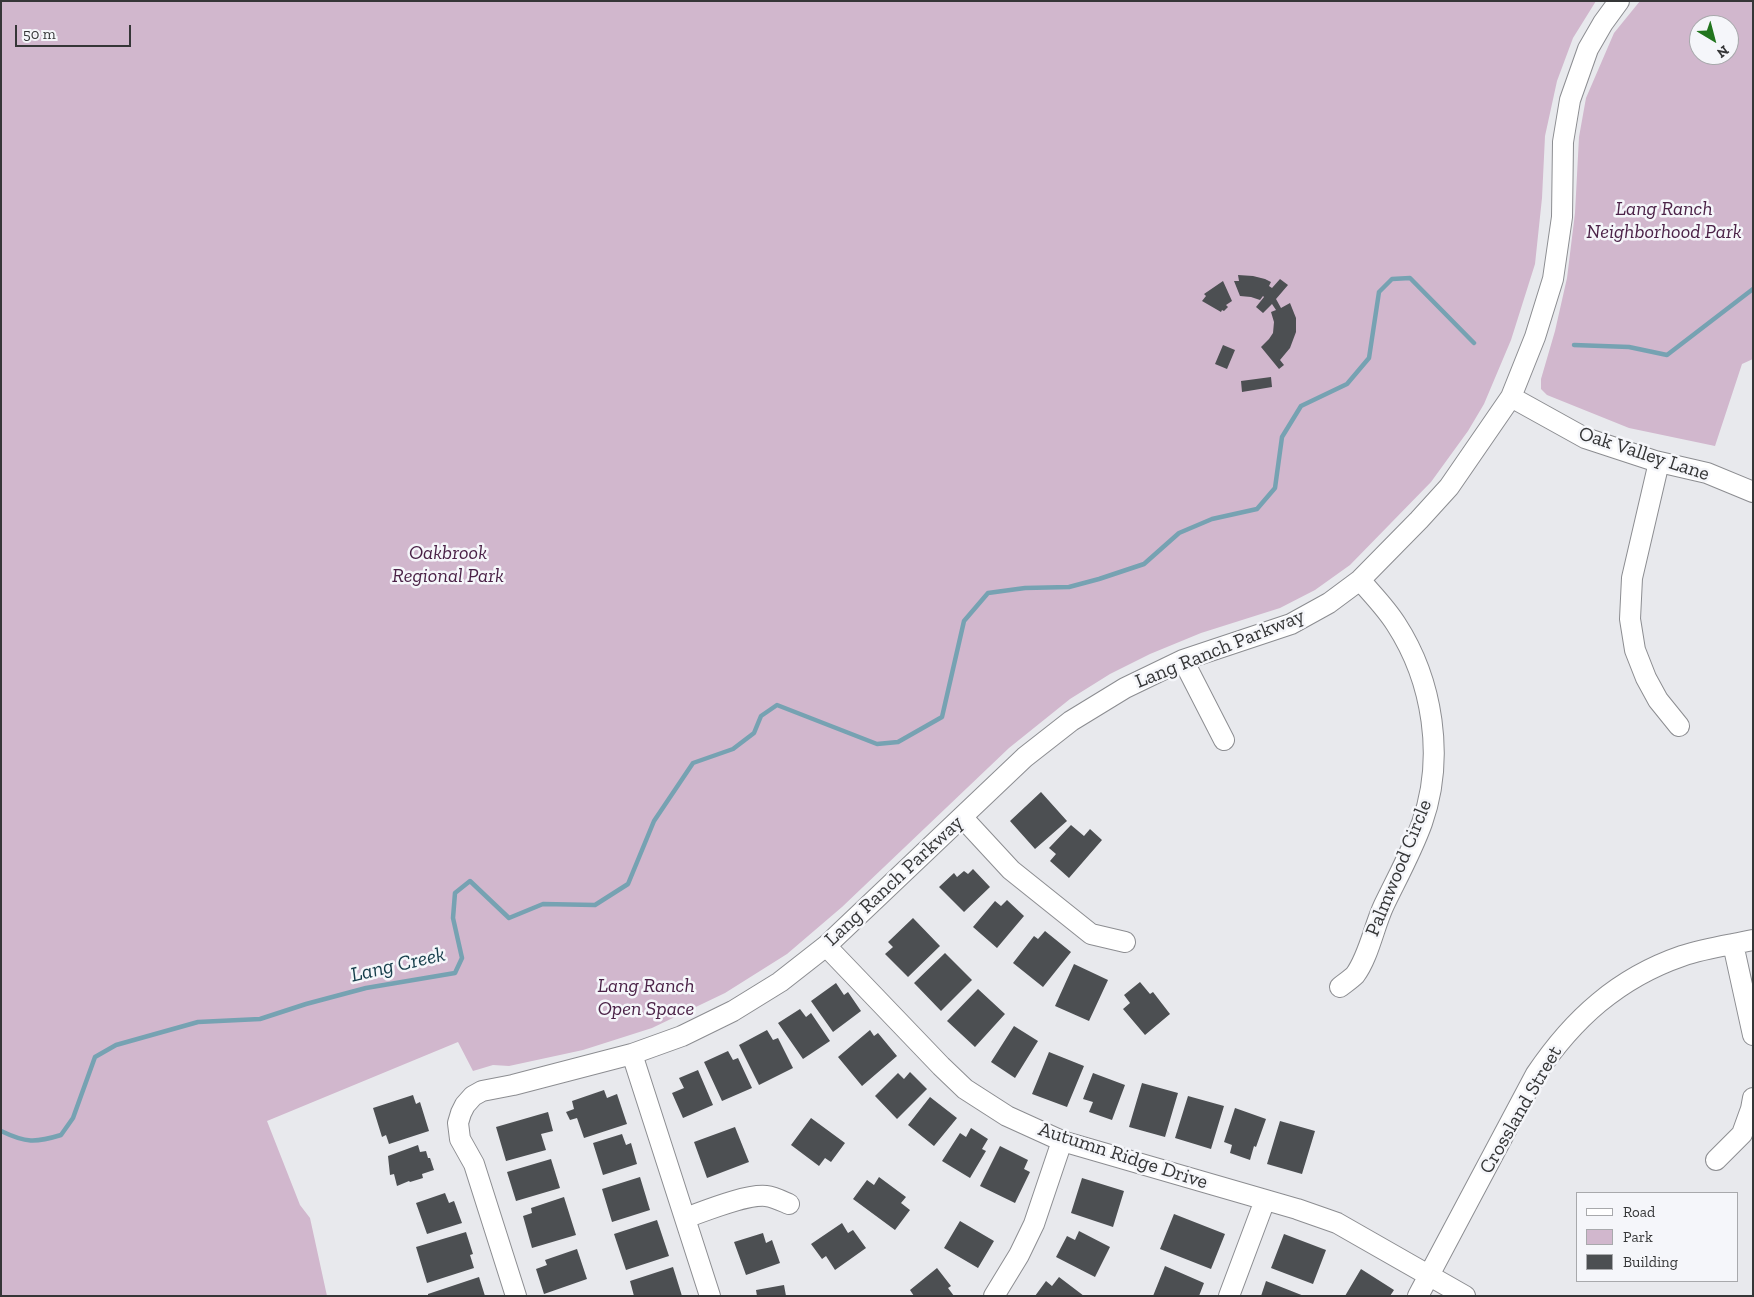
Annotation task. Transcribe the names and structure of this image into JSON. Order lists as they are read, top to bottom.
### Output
{
  "streets": {
    "street": [
      "Oak Valley Lane",
      "Lang Ranch Parkway",
      "Palmwood Circle",
      "Crossland Street",
      "Autumn Ridge Drive"
    ]
  },
  "crossings": [
    ["Oak Valley Lane", "Lang Ranch Parkway"],
    ["Lang Ranch Parkway", "Palmwood Circle"],
    ["Lang Ranch Parkway", "Autumn Ridge Drive"],
    ["Crossland Street", "Autumn Ridge Drive"]
  ],
  "water": ["Lang Creek"],
  "parks": ["Lang Ranch Neighborhood Park", "Oakbrook Regional Park", "Lang Ranch Open Space"],
  "legend": ["Road", "Park", "Building"],
  "scale_bar": "50 m",
  "north": "bottom right"
}
